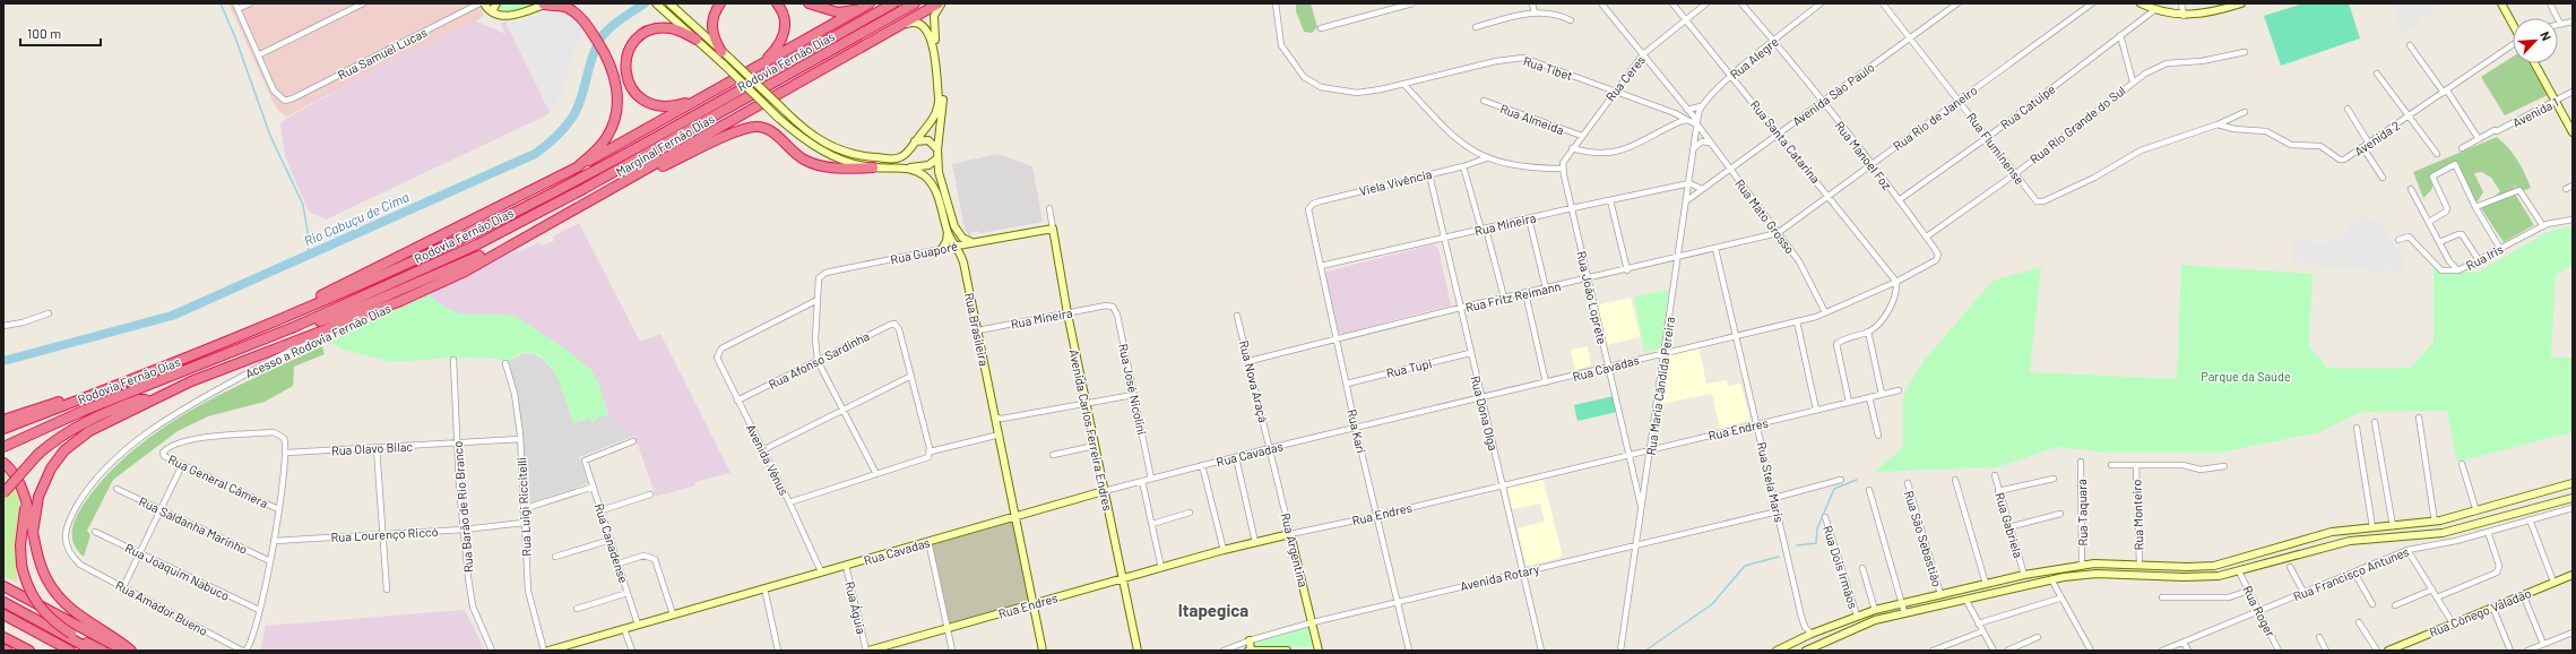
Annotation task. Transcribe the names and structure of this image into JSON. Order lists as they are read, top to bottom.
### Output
{
  "streets": {
    "highway": ["Rodovia Fernão Dias", "Marginal Fernão Dias"],
    "street": [
      "Rua Samuel Lucas",
      "Rua Alegre",
      "Rua Tibet",
      "Rua Ceres",
      "Avenida São Paulo",
      "Rua Catuipe",
      "Avenida 1",
      "Rua Rio de Janeiro",
      "Rua Almeida",
      "Rua Rio Grande do Sul",
      "Avenida 2",
      "Rua Santa Catarina",
      "Rua Fluminense",
      "Rua Manoel Foz",
      "Viela Vivência",
      "Rua Mato Grosso",
      "Rua Mineira",
      "Rua Guaporé",
      "Rua Iris",
      "Rua Fritz Reimann",
      "Rua João Loprete",
      "Rua Brasileira",
      "Acesso a Rodovia Fernão Dias",
      "Rua Afonso Sardinha",
      "Rua Tupi",
      "Rua Cavadas",
      "Rua Nova Araçá",
      "Rua Maria Cândida Pereira",
      "Rua José Nicolini",
      "Rua Dona Olga",
      "Rua Endres",
      "Avenida Carlos Ferreira Endres",
      "Rua Kari",
      "Rua Olavo Bilac",
      "Avenida Vênus",
      "Rua General Câmera",
      "Rua Stela Maris",
      "Rua Barão de Rio Branco",
      "Rua Luigi Riccitelli",
      "Rua Taquara",
      "Rua Monteiro",
      "Rua Saldanha Marinho",
      "Rua Gabriela",
      "Rua Lourenço Riccó",
      "Rua São Sebastião",
      "Rua Canadense",
      "Rua Argentina",
      "Rua Dois Irmãos",
      "Rua Joaquim Nabuco",
      "Rua Francisco Antunes",
      "Avenida Rotary",
      "Rua Amador Bueno",
      "Rua Águia",
      "Rua Roger",
      "Rua Cônego Valadão"
    ]
  },
  "crossings": [
    ["Rua Alegre", "Rua Santa Catarina"],
    ["Rua Alegre", "Rua Manoel Foz"],
    ["Rua Tibet", "Rua Ceres"],
    ["Rua Tibet", "Rua Mato Grosso"],
    ["Rua Tibet", "Rua Maria Cândida Pereira"],
    ["Rua Ceres", "Rua Almeida"],
    ["Rua Ceres", "Rua Santa Catarina"],
    ["Rua Ceres", "Rua Mato Grosso"],
    ["Rua Ceres", "Rua João Loprete"],
    ["Avenida São Paulo", "Rua Santa Catarina"],
    ["Avenida São Paulo", "Rua Fluminense"],
    ["Avenida São Paulo", "Rua Manoel Foz"],
    ["Avenida São Paulo", "Rua Mato Grosso"],
    ["Avenida São Paulo", "Rua Maria Cândida Pereira"],
    ["Rua Catuipe", "Rua Fluminense"],
    ["Rua Catuipe", "Rua Manoel Foz"],
    ["Rua Rio de Janeiro", "Rua Santa Catarina"],
    ["Rua Rio de Janeiro", "Rua Fluminense"],
    ["Rua Rio de Janeiro", "Rua Manoel Foz"],
    ["Rua Rio de Janeiro", "Rua Mato Grosso"],
    ["Rua Rio de Janeiro", "Rua Fritz Reimann"],
    ["Rua Rio Grande do Sul", "Rua Fluminense"],
    ["Rua Rio Grande do Sul", "Rua Manoel Foz"],
    ["Avenida 2", "Rua Fluminense"],
    ["Rua Santa Catarina", "Rua Cavadas"],
    ["Marginal Fernão Dias", "Acesso a Rodovia Fernão Dias"],
    ["Rua Manoel Foz", "Rua Cavadas"],
    ["Viela Vivência", "Rua Dona Olga"],
    ["Viela Vivência", "Rua Kari"],
    ["Rua Mato Grosso", "Rua Fritz Reimann"],
    ["Rua Mato Grosso", "Rua Cavadas"],
    ["Rua Mato Grosso", "Rua Maria Cândida Pereira"],
    ["Rua Mineira", "Rua João Loprete"],
    ["Rua Mineira", "Rua Brasileira"],
    ["Rua Mineira", "Rua Maria Cândida Pereira"],
    ["Rua Mineira", "Rua José Nicolini"],
    ["Rua Mineira", "Rua Dona Olga"],
    ["Rua Mineira", "Avenida Carlos Ferreira Endres"],
    ["Rua Mineira", "Rua Kari"],
    ["Rua Guaporé", "Rua Brasileira"],
    ["Rua Guaporé", "Avenida Carlos Ferreira Endres"],
    ["Rua Guaporé", "Avenida Vênus"],
    ["Rua Fritz Reimann", "Rua João Loprete"],
    ["Rua Fritz Reimann", "Rua Nova Araçá"],
    ["Rua Fritz Reimann", "Rua Maria Cândida Pereira"],
    ["Rua Fritz Reimann", "Rua Dona Olga"],
    ["Rua Fritz Reimann", "Rua Kari"],
    ["Rua Fritz Reimann", "Rua Stela Maris"],
    ["Rua João Loprete", "Rua Cavadas"],
    ["Rua João Loprete", "Rua Maria Cândida Pereira"],
    ["Rua João Loprete", "Rua Endres"],
    ["Rua Brasileira", "Rua Cavadas"],
    ["Rua Brasileira", "Rua Endres"],
    ["Acesso a Rodovia Fernão Dias", "Rua Amador Bueno"],
    ["Rua Afonso Sardinha", "Avenida Vênus"],
    ["Rua Tupi", "Rua Dona Olga"],
    ["Rua Tupi", "Rua Kari"],
    ["Rua Cavadas", "Rua Nova Araçá"],
    ["Rua Cavadas", "Rua Maria Cândida Pereira"],
    ["Rua Cavadas", "Rua José Nicolini"],
    ["Rua Cavadas", "Rua Dona Olga"],
    ["Rua Cavadas", "Avenida Carlos Ferreira Endres"],
    ["Rua Cavadas", "Rua Kari"],
    ["Rua Cavadas", "Avenida Vênus"],
    ["Rua Cavadas", "Rua Stela Maris"],
    ["Rua Cavadas", "Rua Canadense"],
    ["Rua Cavadas", "Rua Argentina"],
    ["Rua Cavadas", "Rua Águia"],
    ["Rua Nova Araçá", "Rua Argentina"],
    ["Rua Maria Cândida Pereira", "Rua Endres"],
    ["Rua Maria Cândida Pereira", "Avenida Rotary"],
    ["Rua Dona Olga", "Rua Endres"],
    ["Rua Dona Olga", "Avenida Rotary"],
    ["Rua Endres", "Avenida Carlos Ferreira Endres"],
    ["Rua Endres", "Rua Kari"],
    ["Rua Endres", "Rua Stela Maris"],
    ["Rua Endres", "Rua Argentina"],
    ["Rua Endres", "Rua Águia"],
    ["Rua Kari", "Avenida Rotary"],
    ["Rua Olavo Bilac", "Rua General Câmera"],
    ["Rua Olavo Bilac", "Rua Barão de Rio Branco"],
    ["Rua Olavo Bilac", "Rua Luigi Riccitelli"],
    ["Rua Stela Maris", "Avenida Rotary"],
    ["Rua Barão de Rio Branco", "Rua Lourenço Riccó"],
    ["Rua Luigi Riccitelli", "Rua Lourenço Riccó"],
    ["Rua Argentina", "Avenida Rotary"],
    ["Rua Francisco Antunes", "Rua Roger"]
  ],
  "districts": ["Itapegica"],
  "water": ["Rio Cabuçu de Cima"],
  "parks": ["Parque da Saúde"],
  "scale_bar": "100 m",
  "north": "top right"
}
